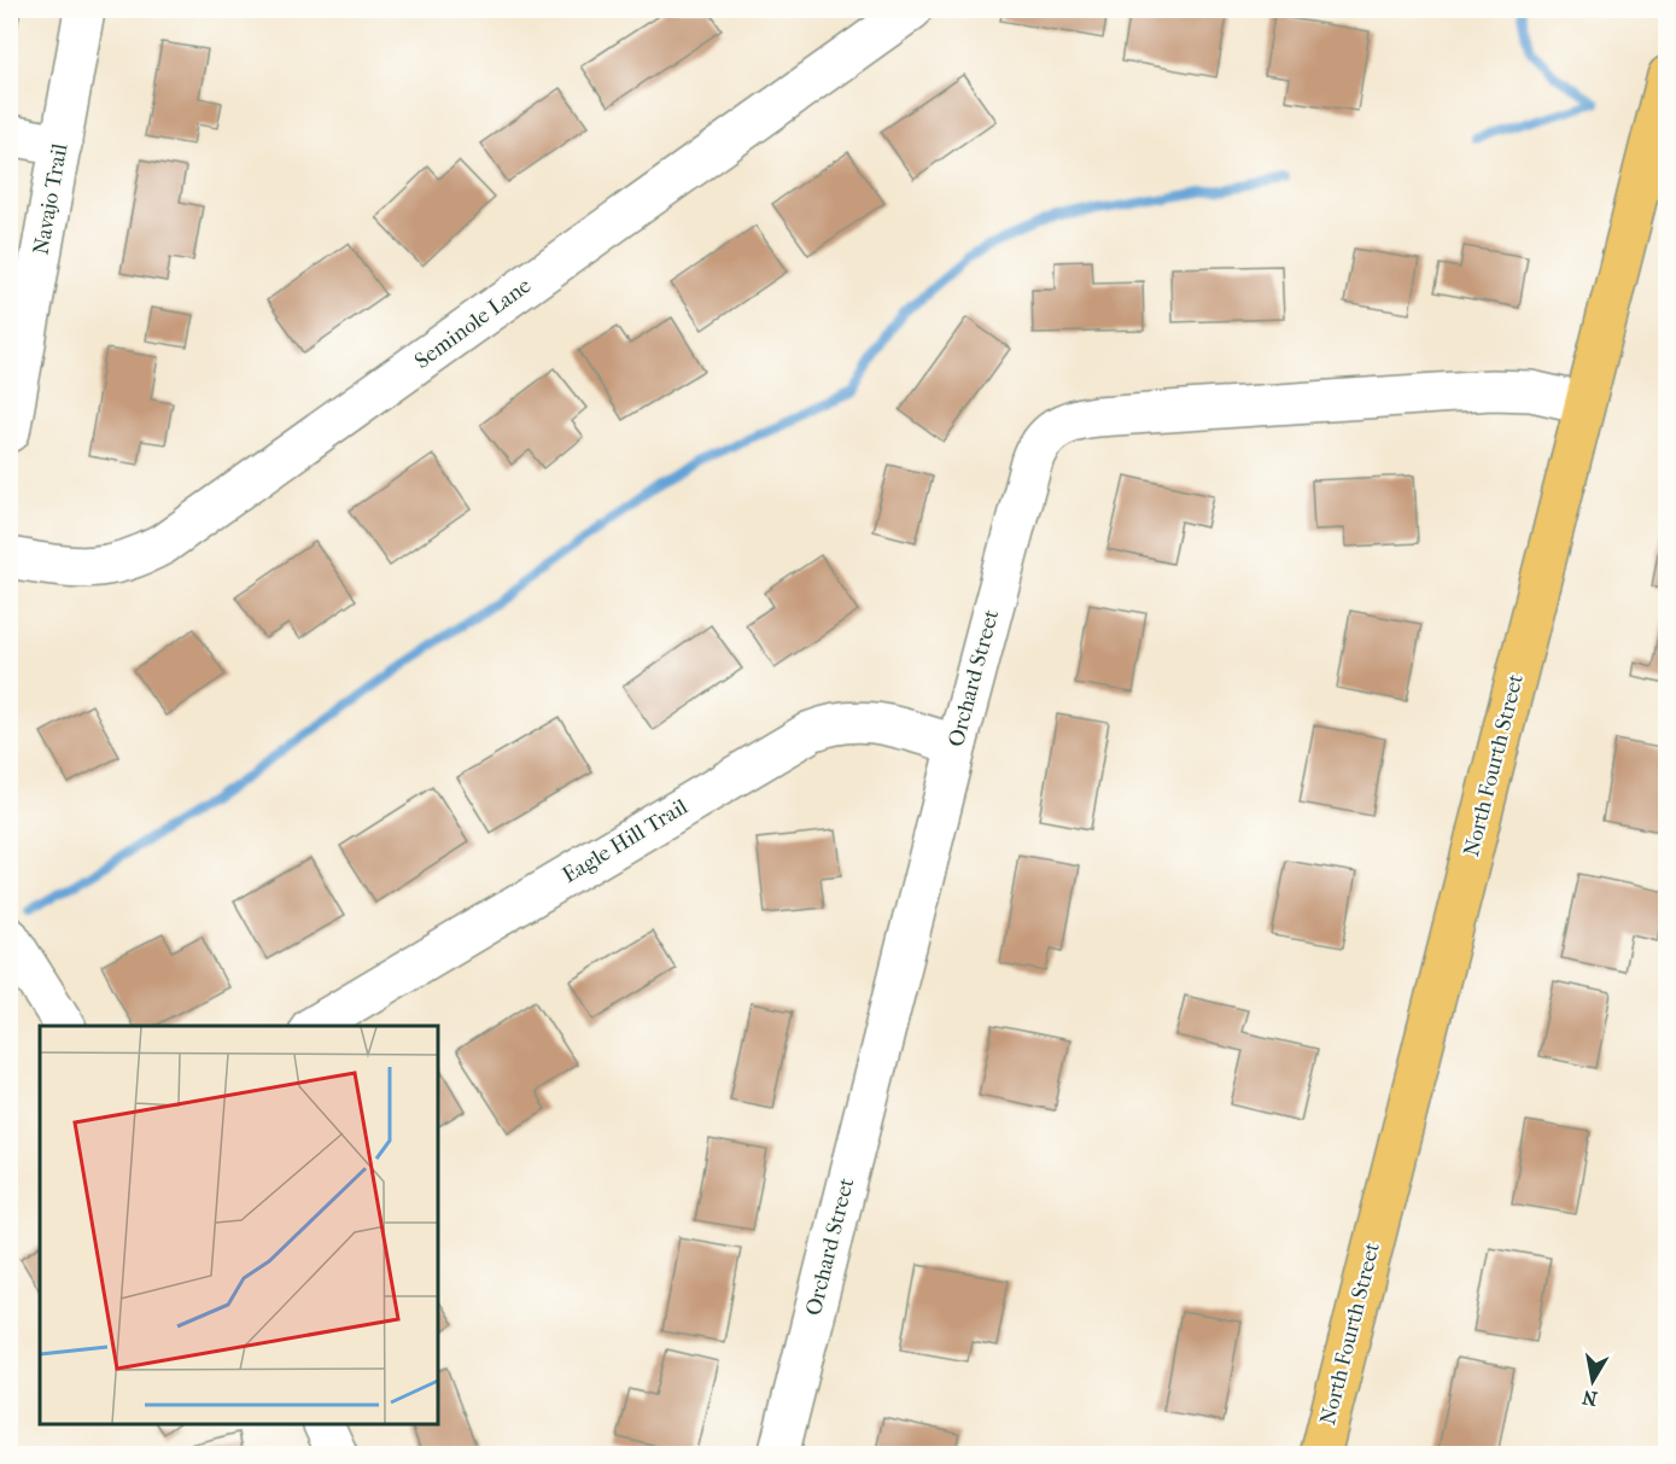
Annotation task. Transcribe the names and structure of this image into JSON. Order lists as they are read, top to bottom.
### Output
{
  "streets": {
    "main road": ["North Fourth Street"],
    "street": [
      "Navajo Trail",
      "Seminole Lane",
      "Orchard Street",
      "Eagle Hill Trail"
    ]
  },
  "crossings": [
    ["Orchard Street", "North Fourth Street"],
    ["Orchard Street", "Eagle Hill Trail"]
  ],
  "north": "bottom"
}
